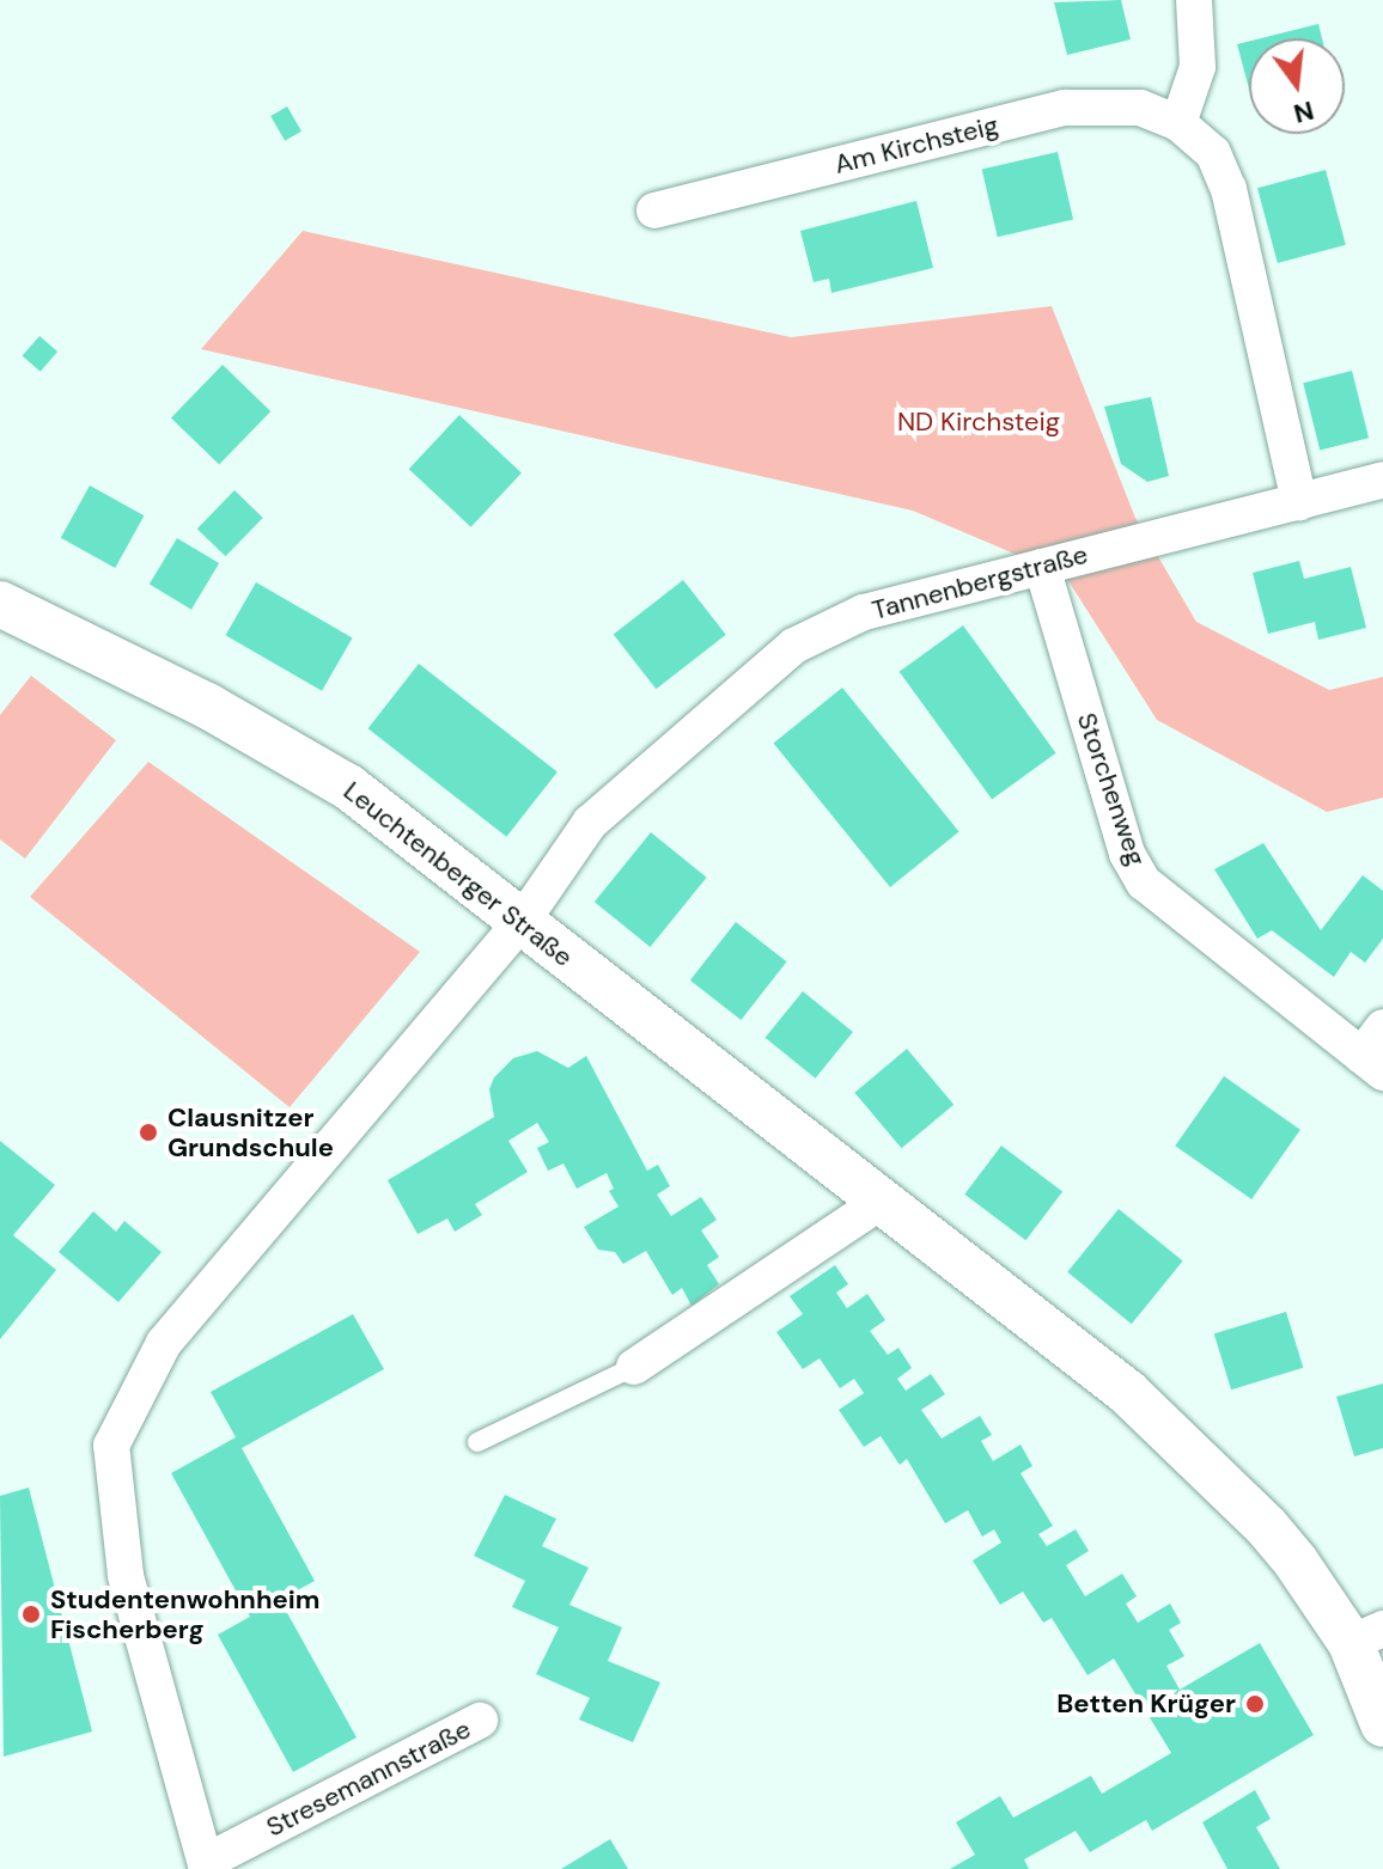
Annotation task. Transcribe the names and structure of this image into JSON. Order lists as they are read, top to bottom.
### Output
{
  "streets": {
    "street": [
      "Am Kirchsteig",
      "Tannenbergstraße",
      "Storchenweg",
      "Leuchtenberger Straße",
      "Stresemannstraße"
    ]
  },
  "crossings": [
    ["Am Kirchsteig", "Tannenbergstraße"],
    ["Tannenbergstraße", "Storchenweg"],
    ["Tannenbergstraße", "Leuchtenberger Straße"],
    ["Tannenbergstraße", "Stresemannstraße"],
    ["Leuchtenberger Straße", "Stresemannstraße"]
  ],
  "parks": ["ND Kirchsteig"],
  "places": ["Clausnitzer Grundschule", "Studentenwohnheim Fischerberg", "Betten Krüger"],
  "north": "bottom"
}
